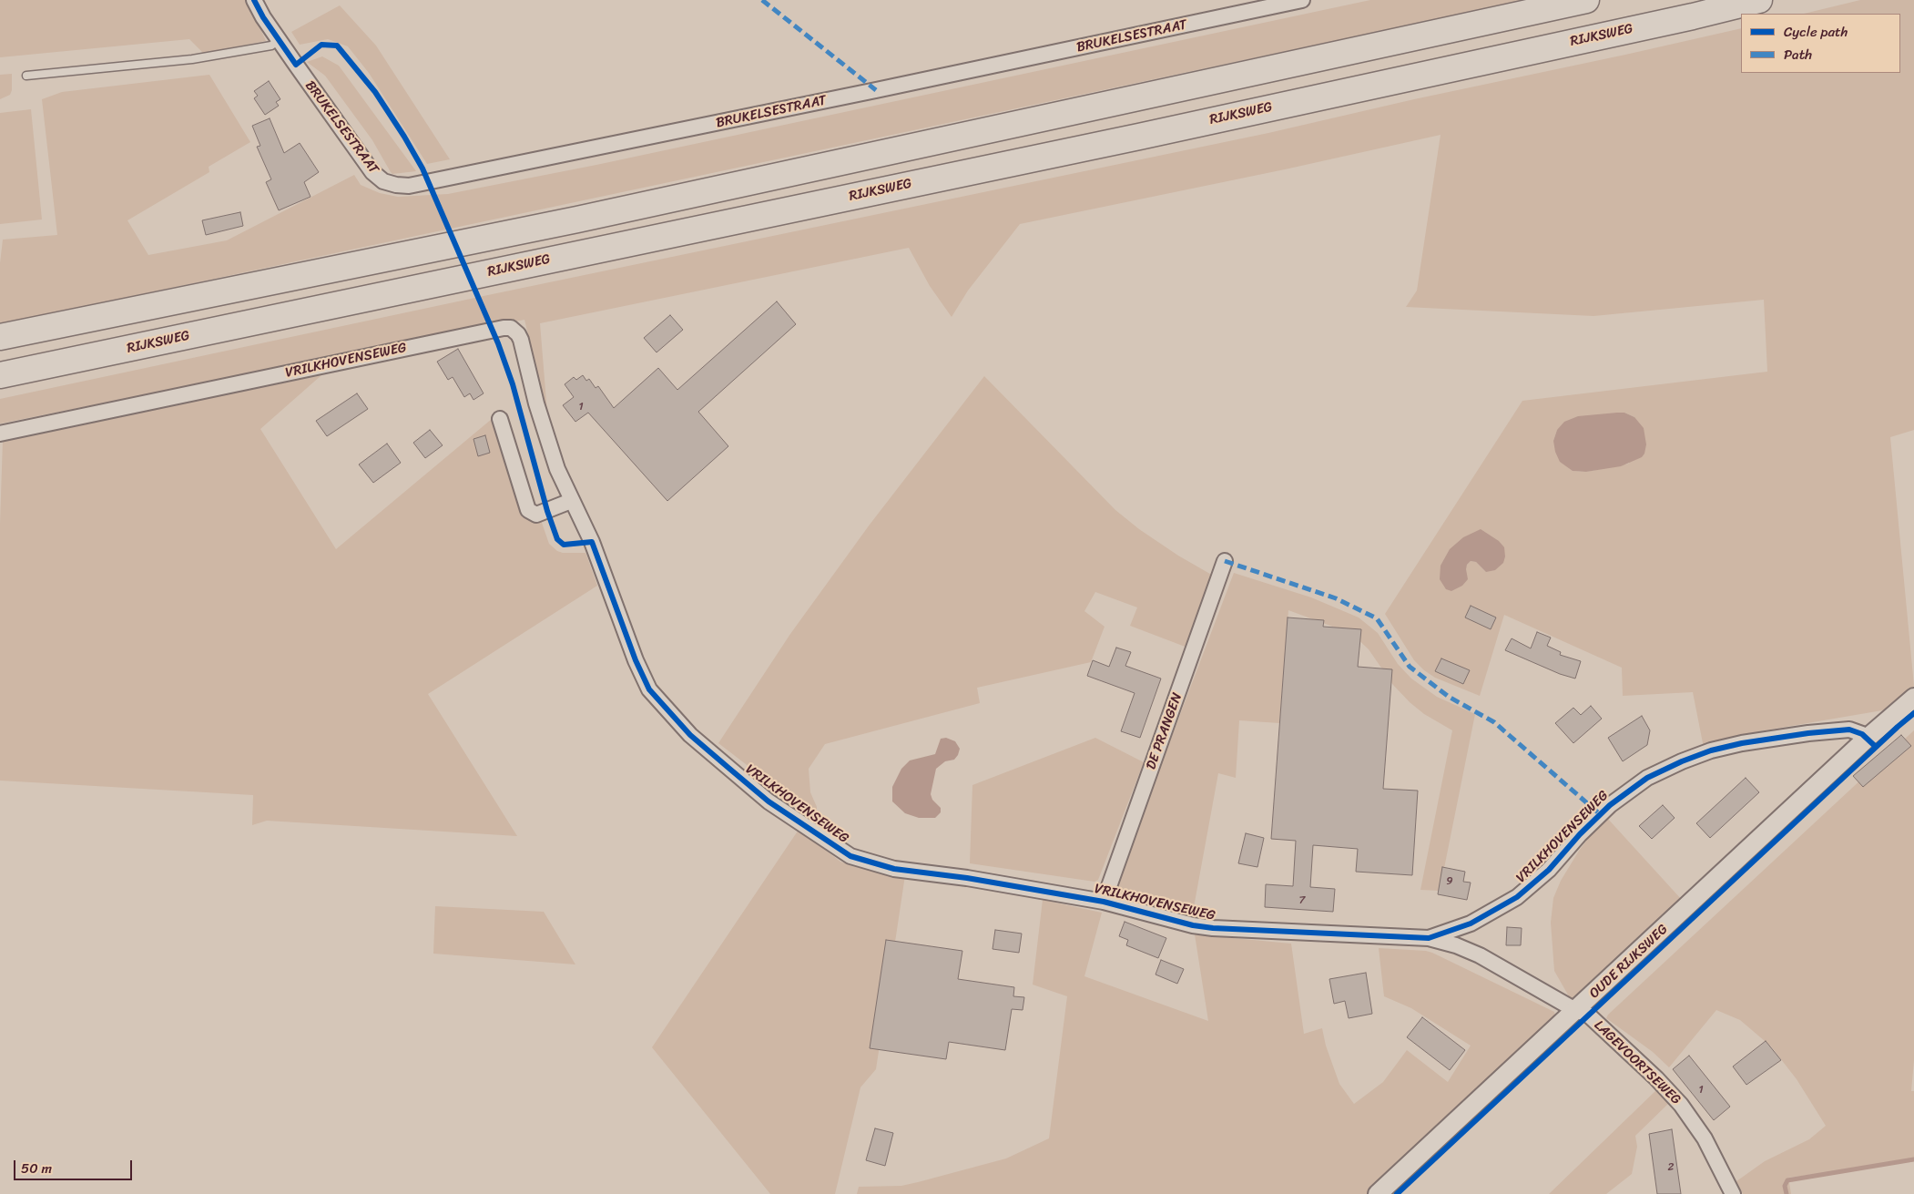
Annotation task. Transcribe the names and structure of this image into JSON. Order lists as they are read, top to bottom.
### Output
{
  "streets": {
    "highway": ["RIJKSWEG"],
    "street": [
      "BRUKELSESTRAAT",
      "VRILKHOVENSEWEG",
      "DE PRANGEN",
      "OUDE RIJKSWEG",
      "LAGEVOORTSEWEG"
    ]
  },
  "crossings": [
    ["VRILKHOVENSEWEG", "DE PRANGEN"],
    ["VRILKHOVENSEWEG", "OUDE RIJKSWEG"],
    ["VRILKHOVENSEWEG", "LAGEVOORTSEWEG"],
    ["OUDE RIJKSWEG", "LAGEVOORTSEWEG"]
  ],
  "house_numbers": [
    "1",
    "9",
    "7",
    "1",
    "2"
  ],
  "legend": ["Cycle path", "Path"],
  "scale_bar": "50 m"
}
